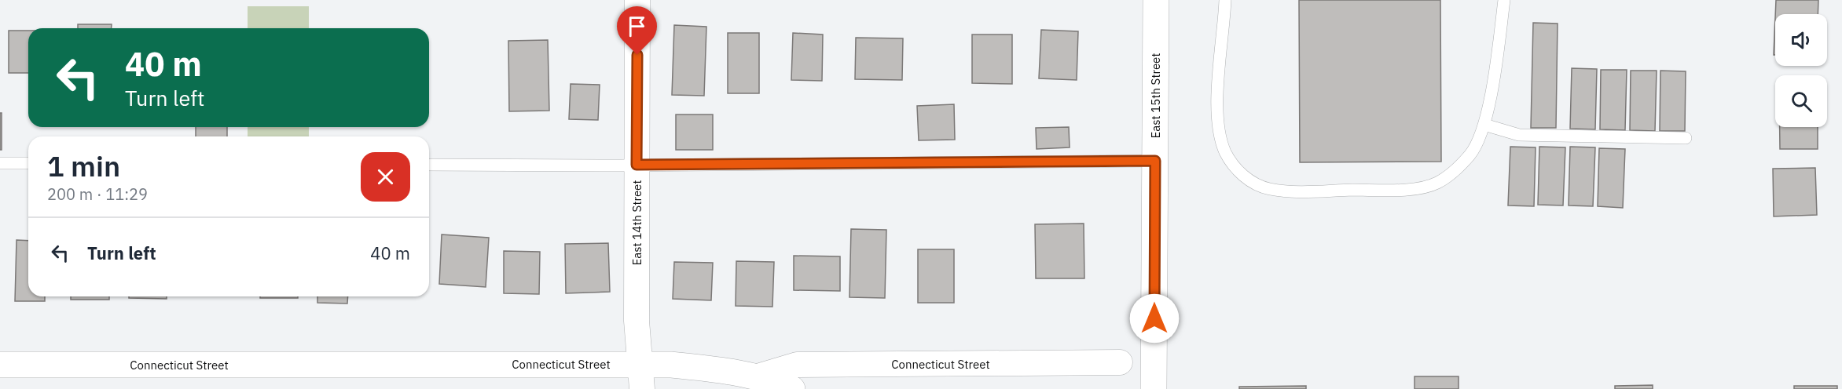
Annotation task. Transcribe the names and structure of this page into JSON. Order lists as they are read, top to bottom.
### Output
{
  "streets": {
    "street": ["East 15th Street", "East 14th Street", "Connecticut Street"]
  },
  "crossings": [
    ["East 14th Street", "Connecticut Street"]
  ],
  "page": {
    "turn": ["40 m", "Turn left"],
    "heading": ["1 min", "200 m · 11:29"],
    "list": [
      {
        "name": "Turn left",
        "value": "40 m"
      }
    ]
  }
}
